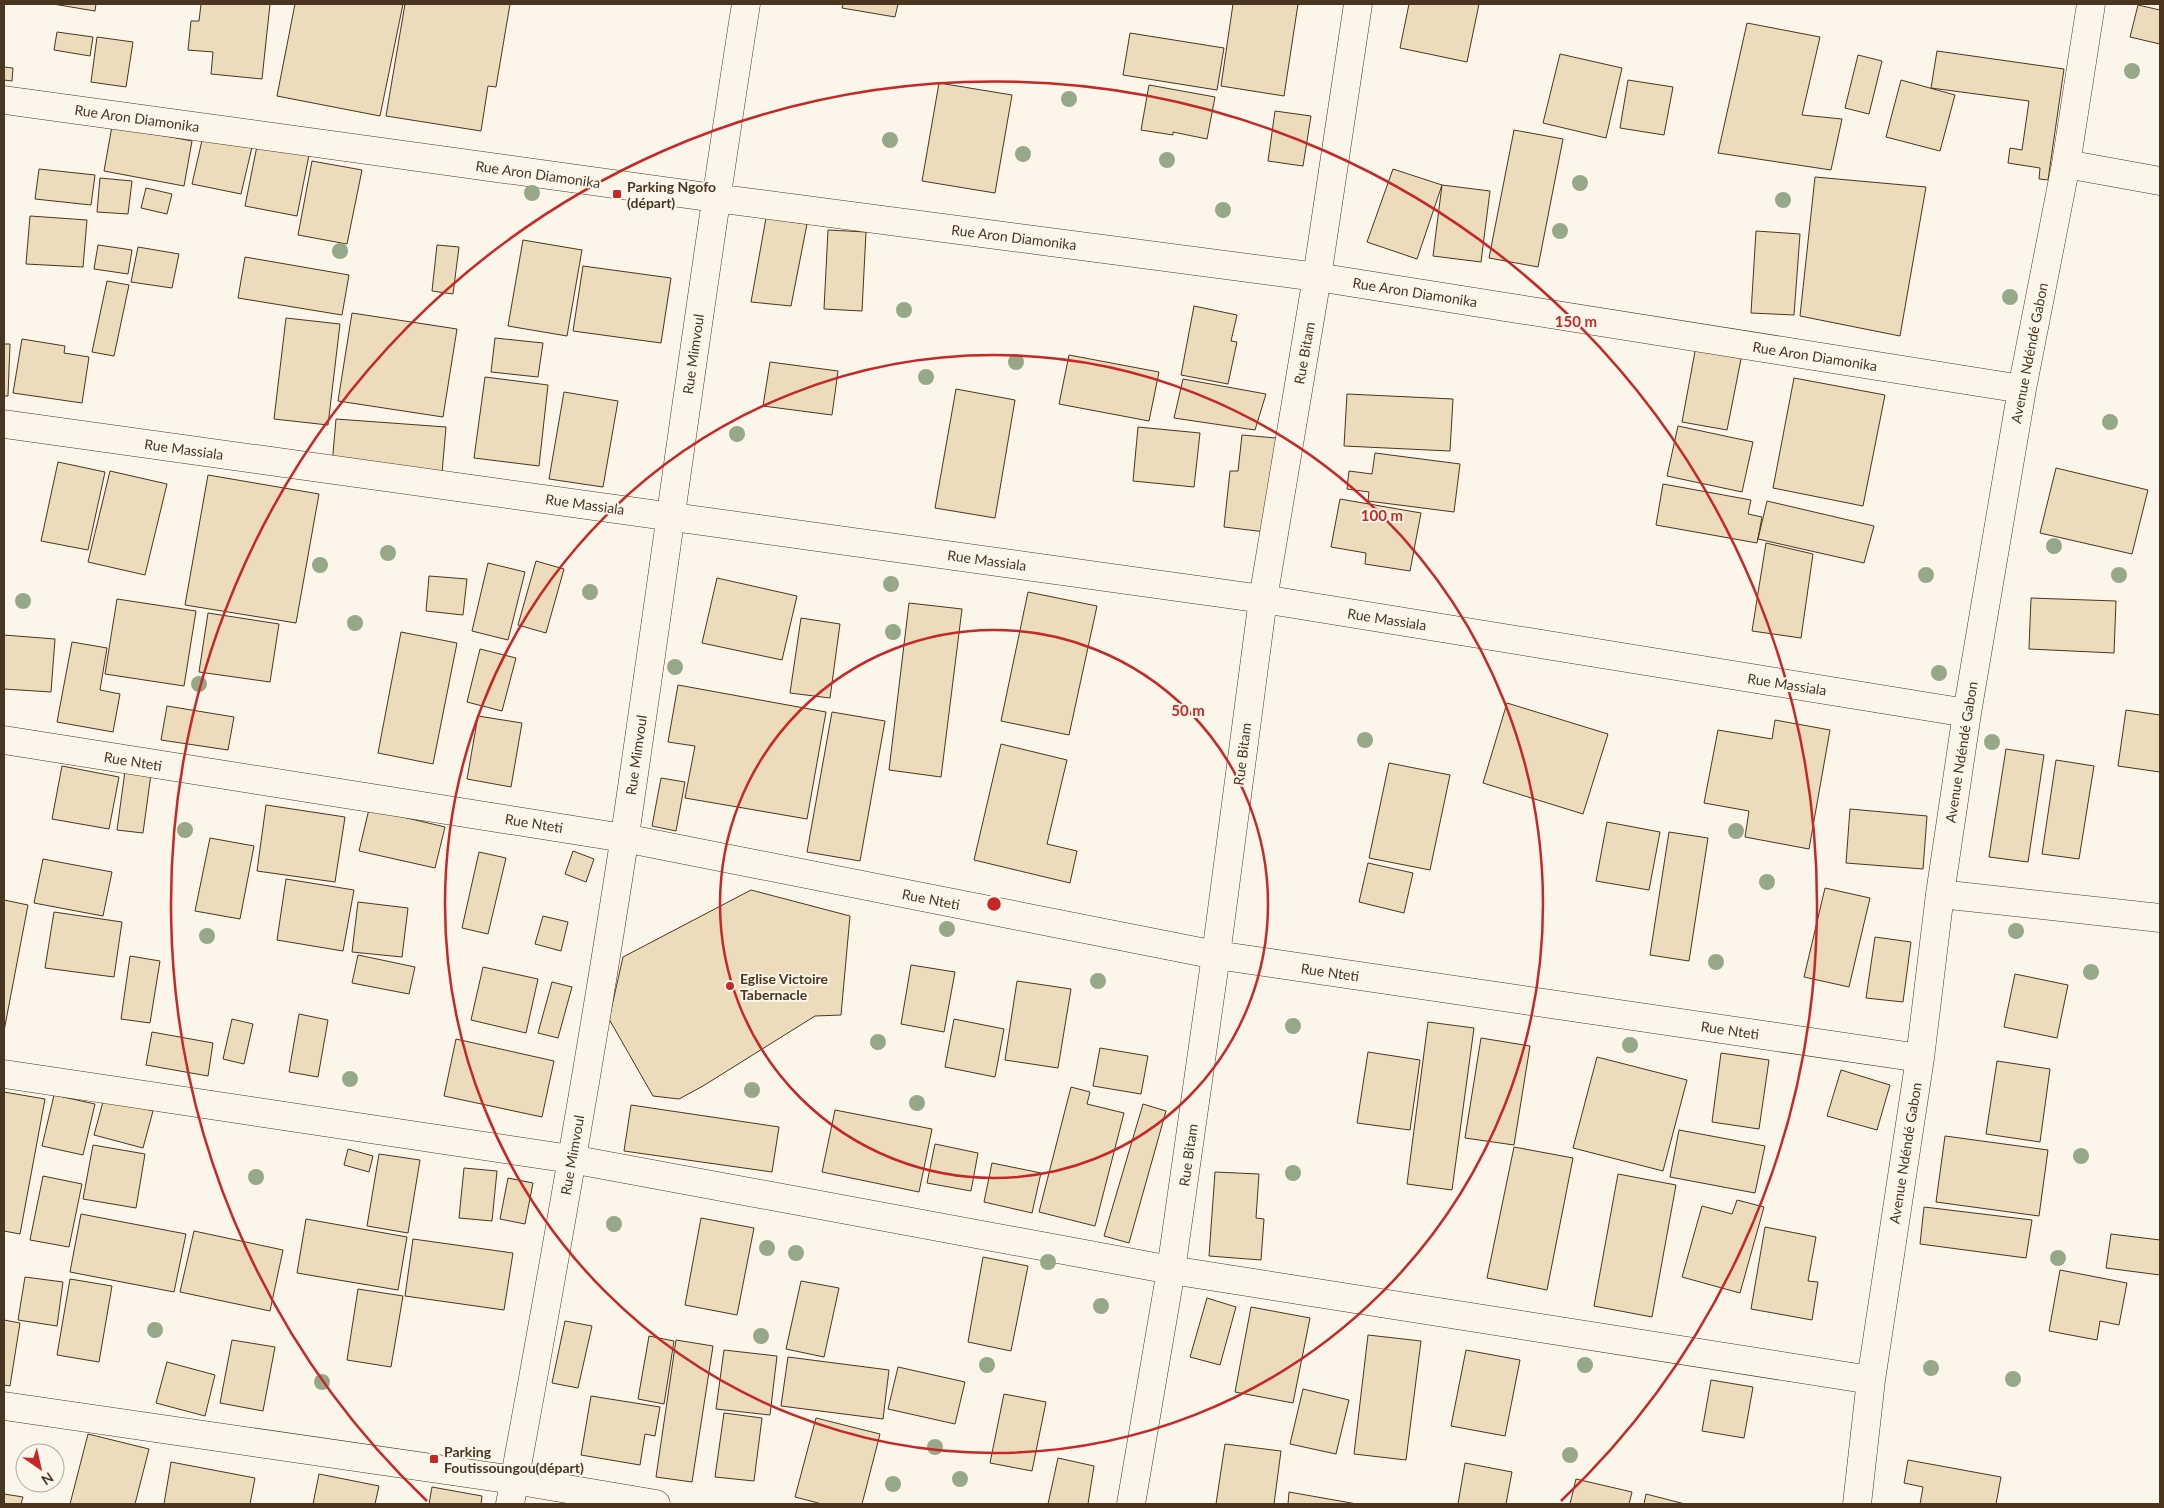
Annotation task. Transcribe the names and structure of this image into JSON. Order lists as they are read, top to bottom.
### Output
{
  "streets": {
    "street": [
      "Rue Aron Diamonika",
      "Rue Bitam",
      "Avenue Ndéndé Gabon",
      "Rue Mimvoul",
      "Rue Massiala",
      "Rue Nteti"
    ]
  },
  "crossings": [
    ["Rue Aron Diamonika", "Rue Bitam"],
    ["Rue Aron Diamonika", "Avenue Ndéndé Gabon"],
    ["Rue Aron Diamonika", "Rue Mimvoul"],
    ["Rue Bitam", "Rue Massiala"],
    ["Rue Bitam", "Rue Nteti"],
    ["Avenue Ndéndé Gabon", "Rue Massiala"],
    ["Avenue Ndéndé Gabon", "Rue Nteti"],
    ["Rue Mimvoul", "Rue Massiala"],
    ["Rue Mimvoul", "Rue Nteti"]
  ],
  "places": {
    "transit": ["Parking Ngofo (départ)", "Parking Foutissoungou(départ)"],
    "other": ["Eglise Victoire Tabernacle"]
  },
  "north": "bottom right",
  "rings": ["150 m", "100 m", "50 m"]
}
